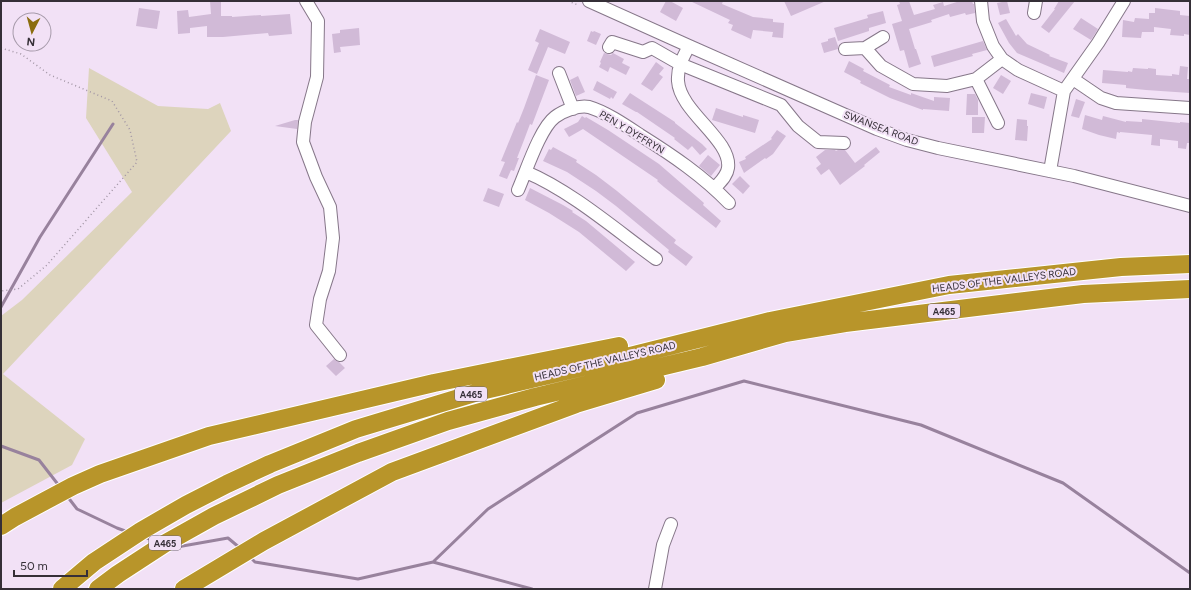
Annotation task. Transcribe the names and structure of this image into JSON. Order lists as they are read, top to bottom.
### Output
{
  "streets": {
    "highway": ["HEADS OF THE VALLEYS ROAD", "A465"],
    "street": ["SWANSEA ROAD", "PEN Y DYFFRYN"]
  },
  "scale_bar": "50 m",
  "north": "bottom"
}
